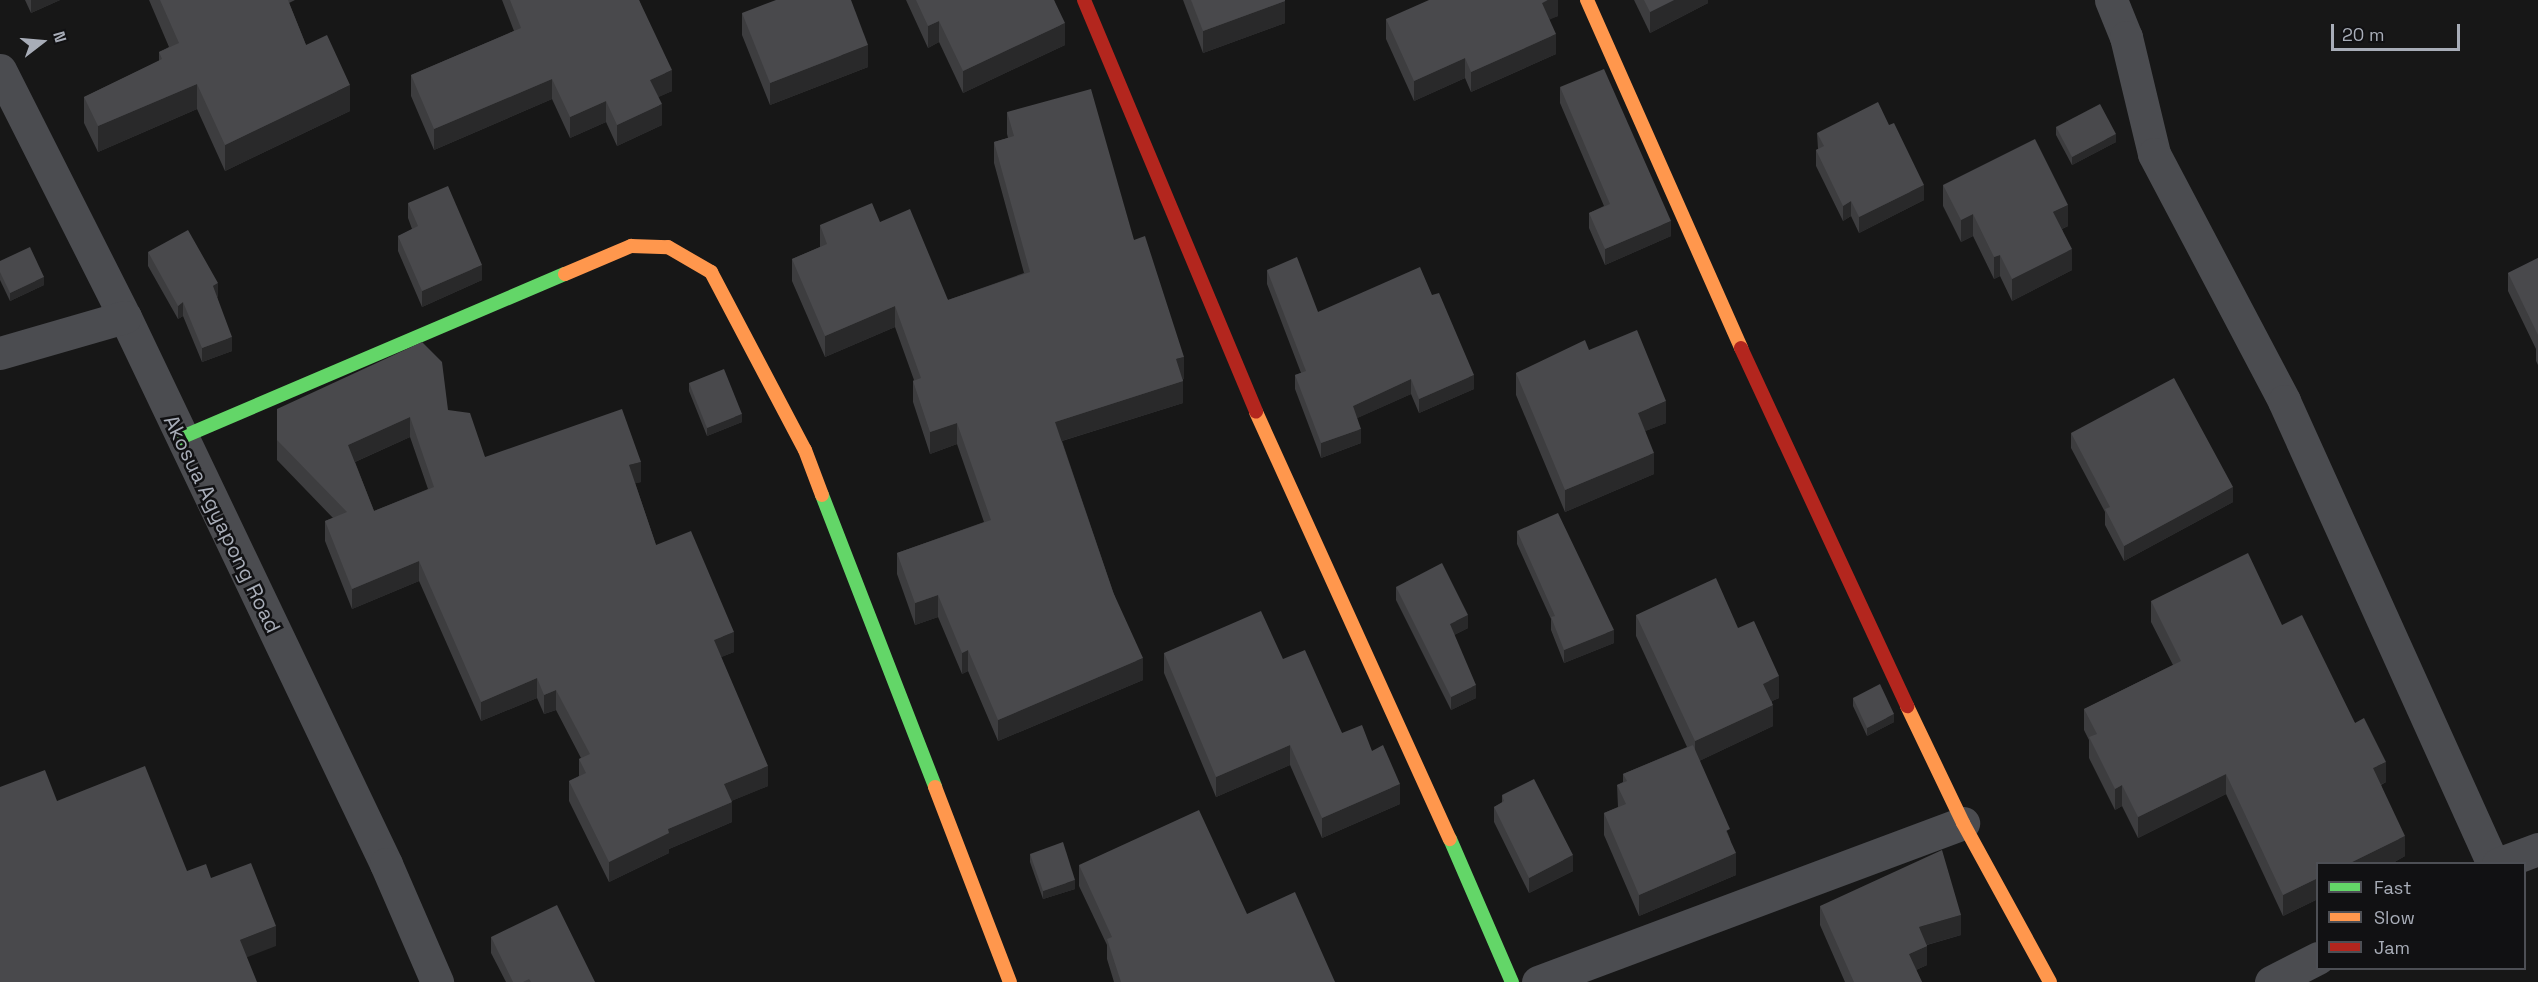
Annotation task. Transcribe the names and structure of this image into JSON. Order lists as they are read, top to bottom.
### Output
{
  "streets": {
    "street": ["Akosua Agyapong Road"]
  },
  "legend": ["Fast", "Slow", "Jam"],
  "scale_bar": "20 m",
  "north": "right"
}
